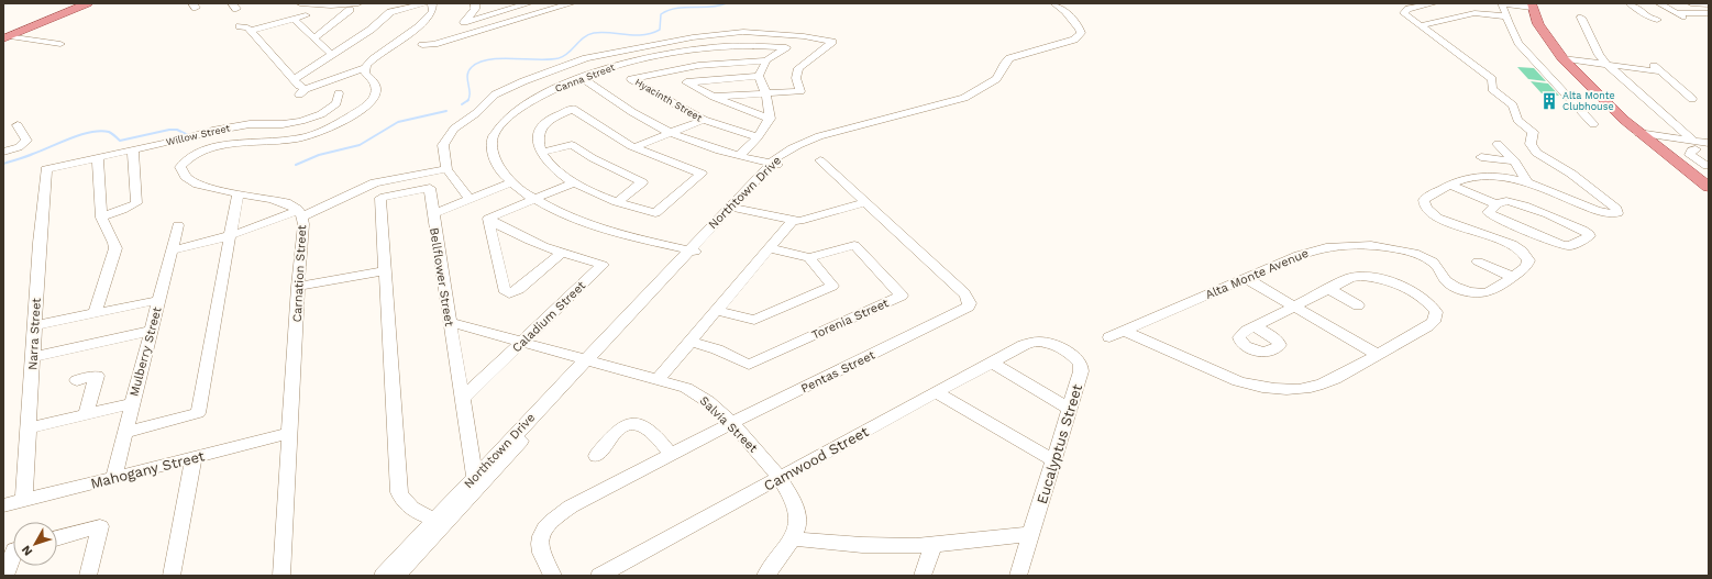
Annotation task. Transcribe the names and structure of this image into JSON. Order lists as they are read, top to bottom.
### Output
{
  "streets": {
    "street": [
      "Canna Street",
      "Hyacinth Street",
      "Willow Street",
      "Northtown Drive",
      "Carnation Street",
      "Alta Monte Avenue",
      "Bellflower Street",
      "Caladium Street",
      "Torenia Street",
      "Narra Street",
      "Mulberry Street",
      "Pentas Street",
      "Salvia Street",
      "Eucalyptus Street",
      "Camwood Street",
      "Mahogany Street"
    ]
  },
  "crossings": [
    ["Canna Street", "Northtown Drive"],
    ["Willow Street", "Narra Street"],
    ["Northtown Drive", "Bellflower Street"],
    ["Northtown Drive", "Salvia Street"],
    ["Carnation Street", "Mahogany Street"],
    ["Bellflower Street", "Caladium Street"],
    ["Bellflower Street", "Salvia Street"],
    ["Caladium Street", "Salvia Street"],
    ["Narra Street", "Mahogany Street"],
    ["Mulberry Street", "Mahogany Street"],
    ["Pentas Street", "Salvia Street"],
    ["Salvia Street", "Camwood Street"],
    ["Eucalyptus Street", "Camwood Street"]
  ],
  "places": {
    "building": ["Alta Monte Clubhouse"]
  },
  "north": "bottom left"
}
